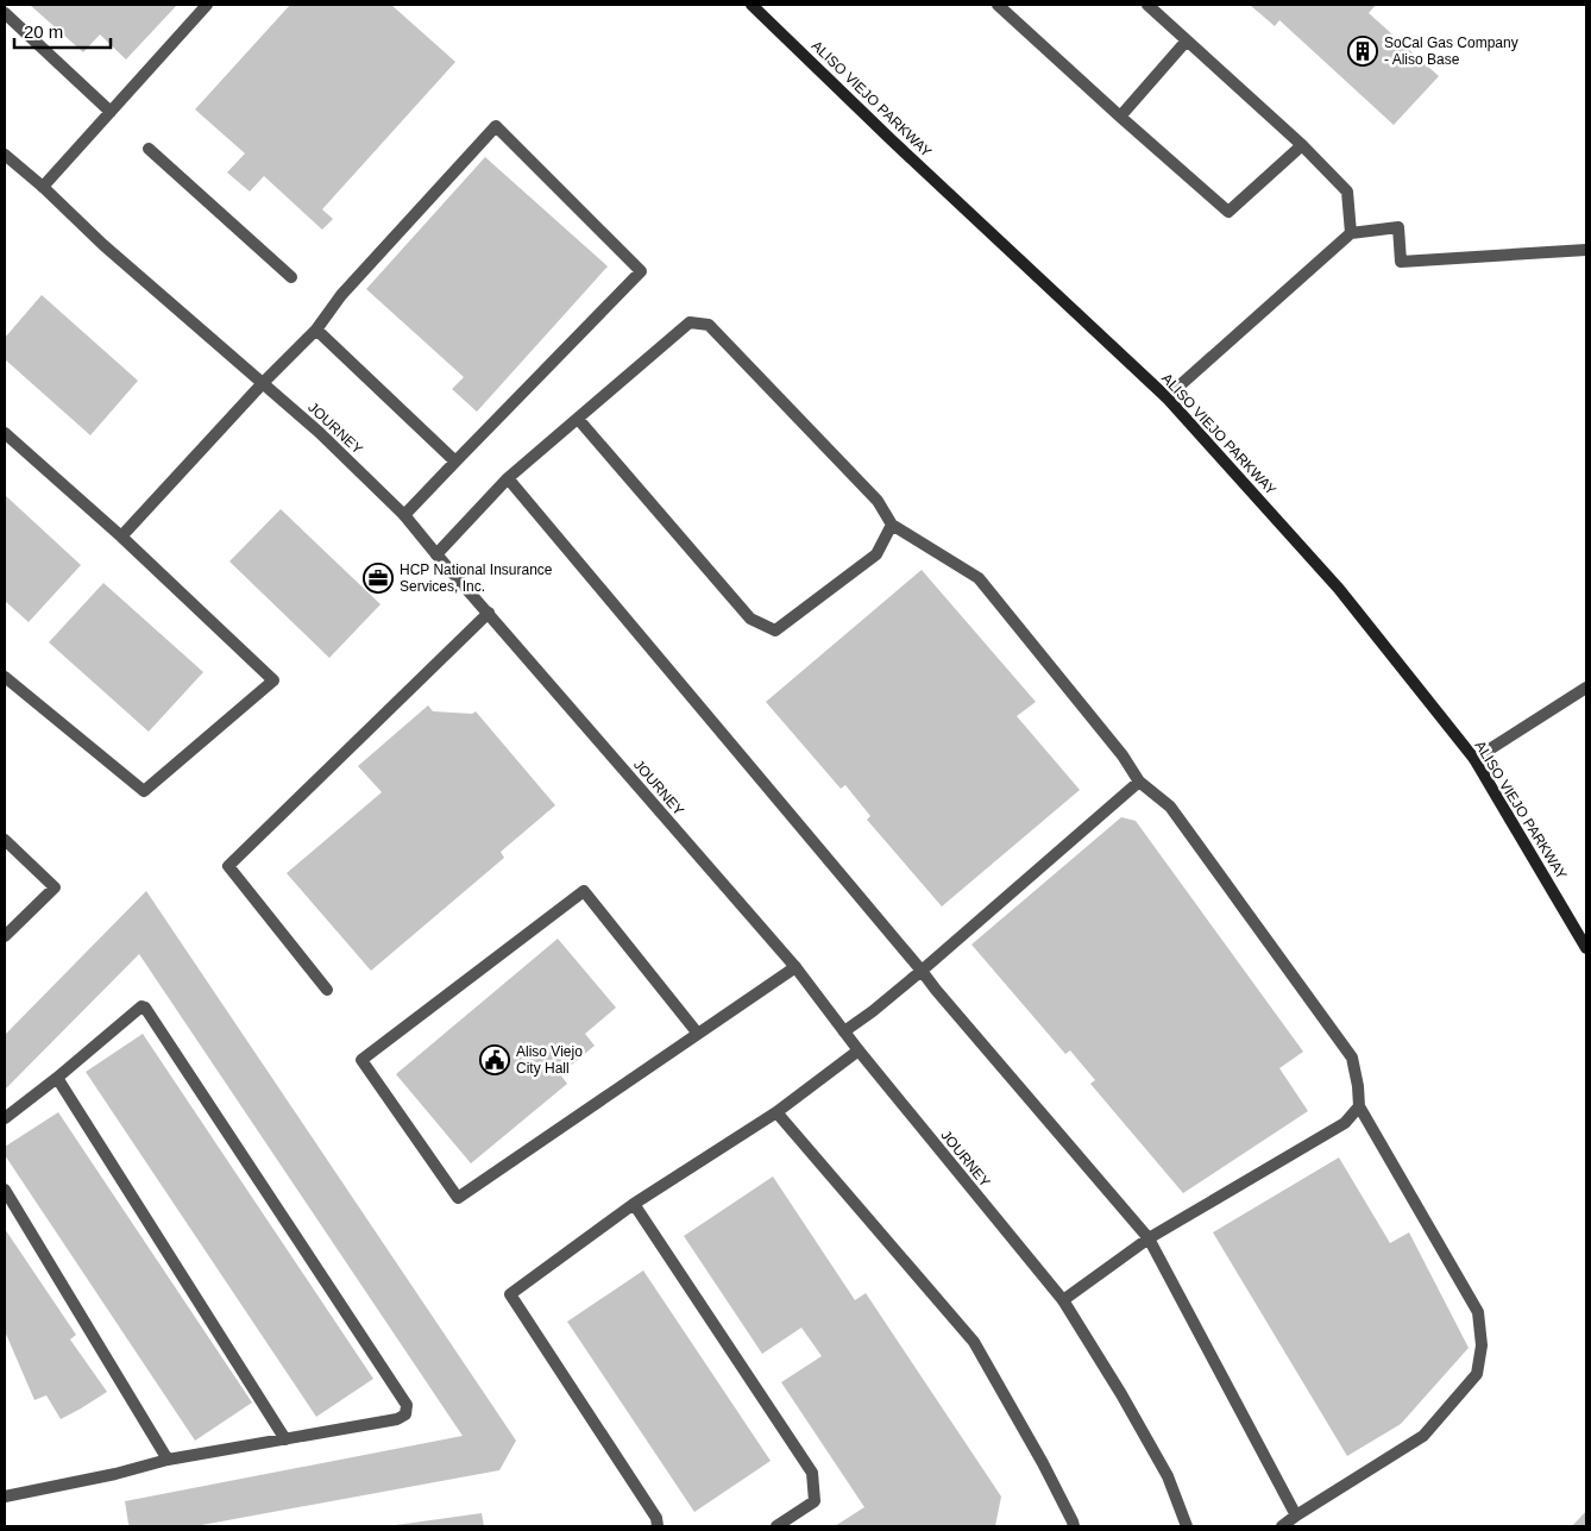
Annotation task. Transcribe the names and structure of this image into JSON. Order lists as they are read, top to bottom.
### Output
{
  "streets": {
    "main road": ["ALISO VIEJO PARKWAY"],
    "street": ["JOURNEY"]
  },
  "places": {
    "building": ["SoCal Gas Company - Aliso Base"],
    "office": ["HCP National Insurance Services, Inc."],
    "public building": ["Aliso Viejo City Hall"]
  },
  "scale_bar": "20 m"
}
